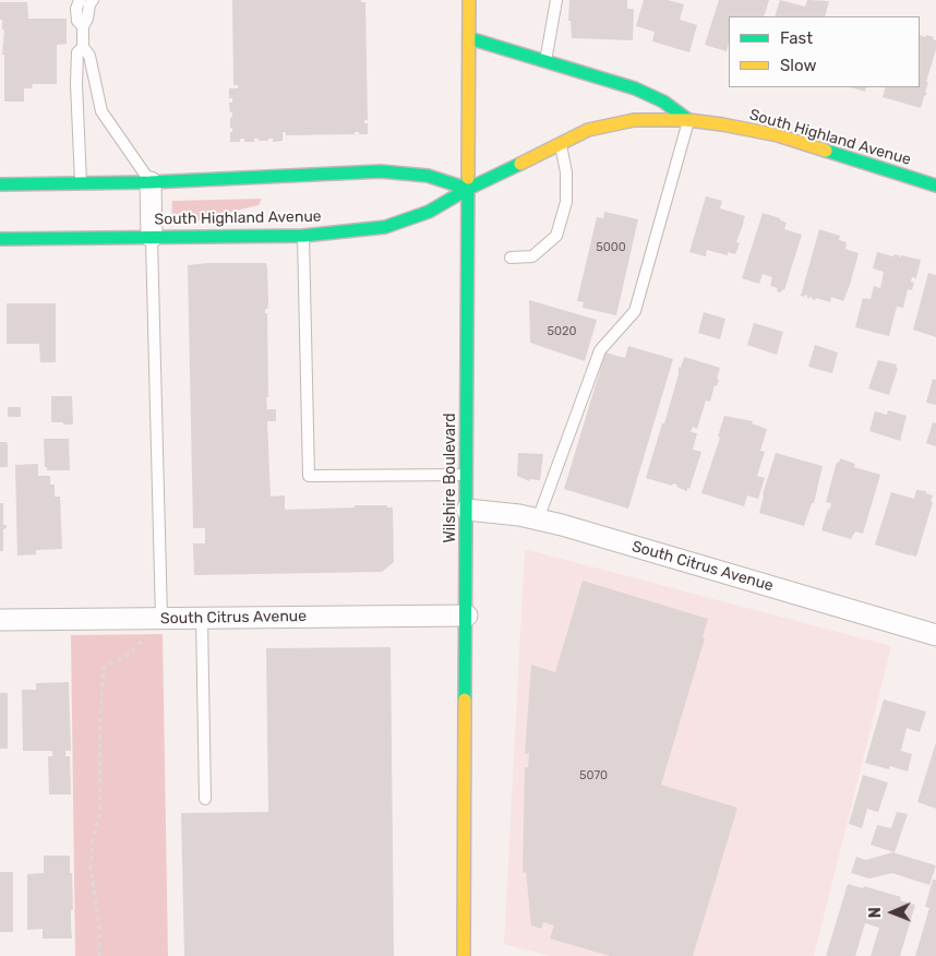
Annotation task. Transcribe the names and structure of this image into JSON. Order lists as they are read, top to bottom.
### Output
{
  "streets": {
    "main road": ["South Highland Avenue", "Wilshire Boulevard"],
    "street": ["South Citrus Avenue"]
  },
  "crossings": [
    ["South Highland Avenue", "Wilshire Boulevard"],
    ["Wilshire Boulevard", "South Citrus Avenue"]
  ],
  "house_numbers": ["5000", "5020", "5070"],
  "legend": ["Fast", "Slow"],
  "north": "left"
}
